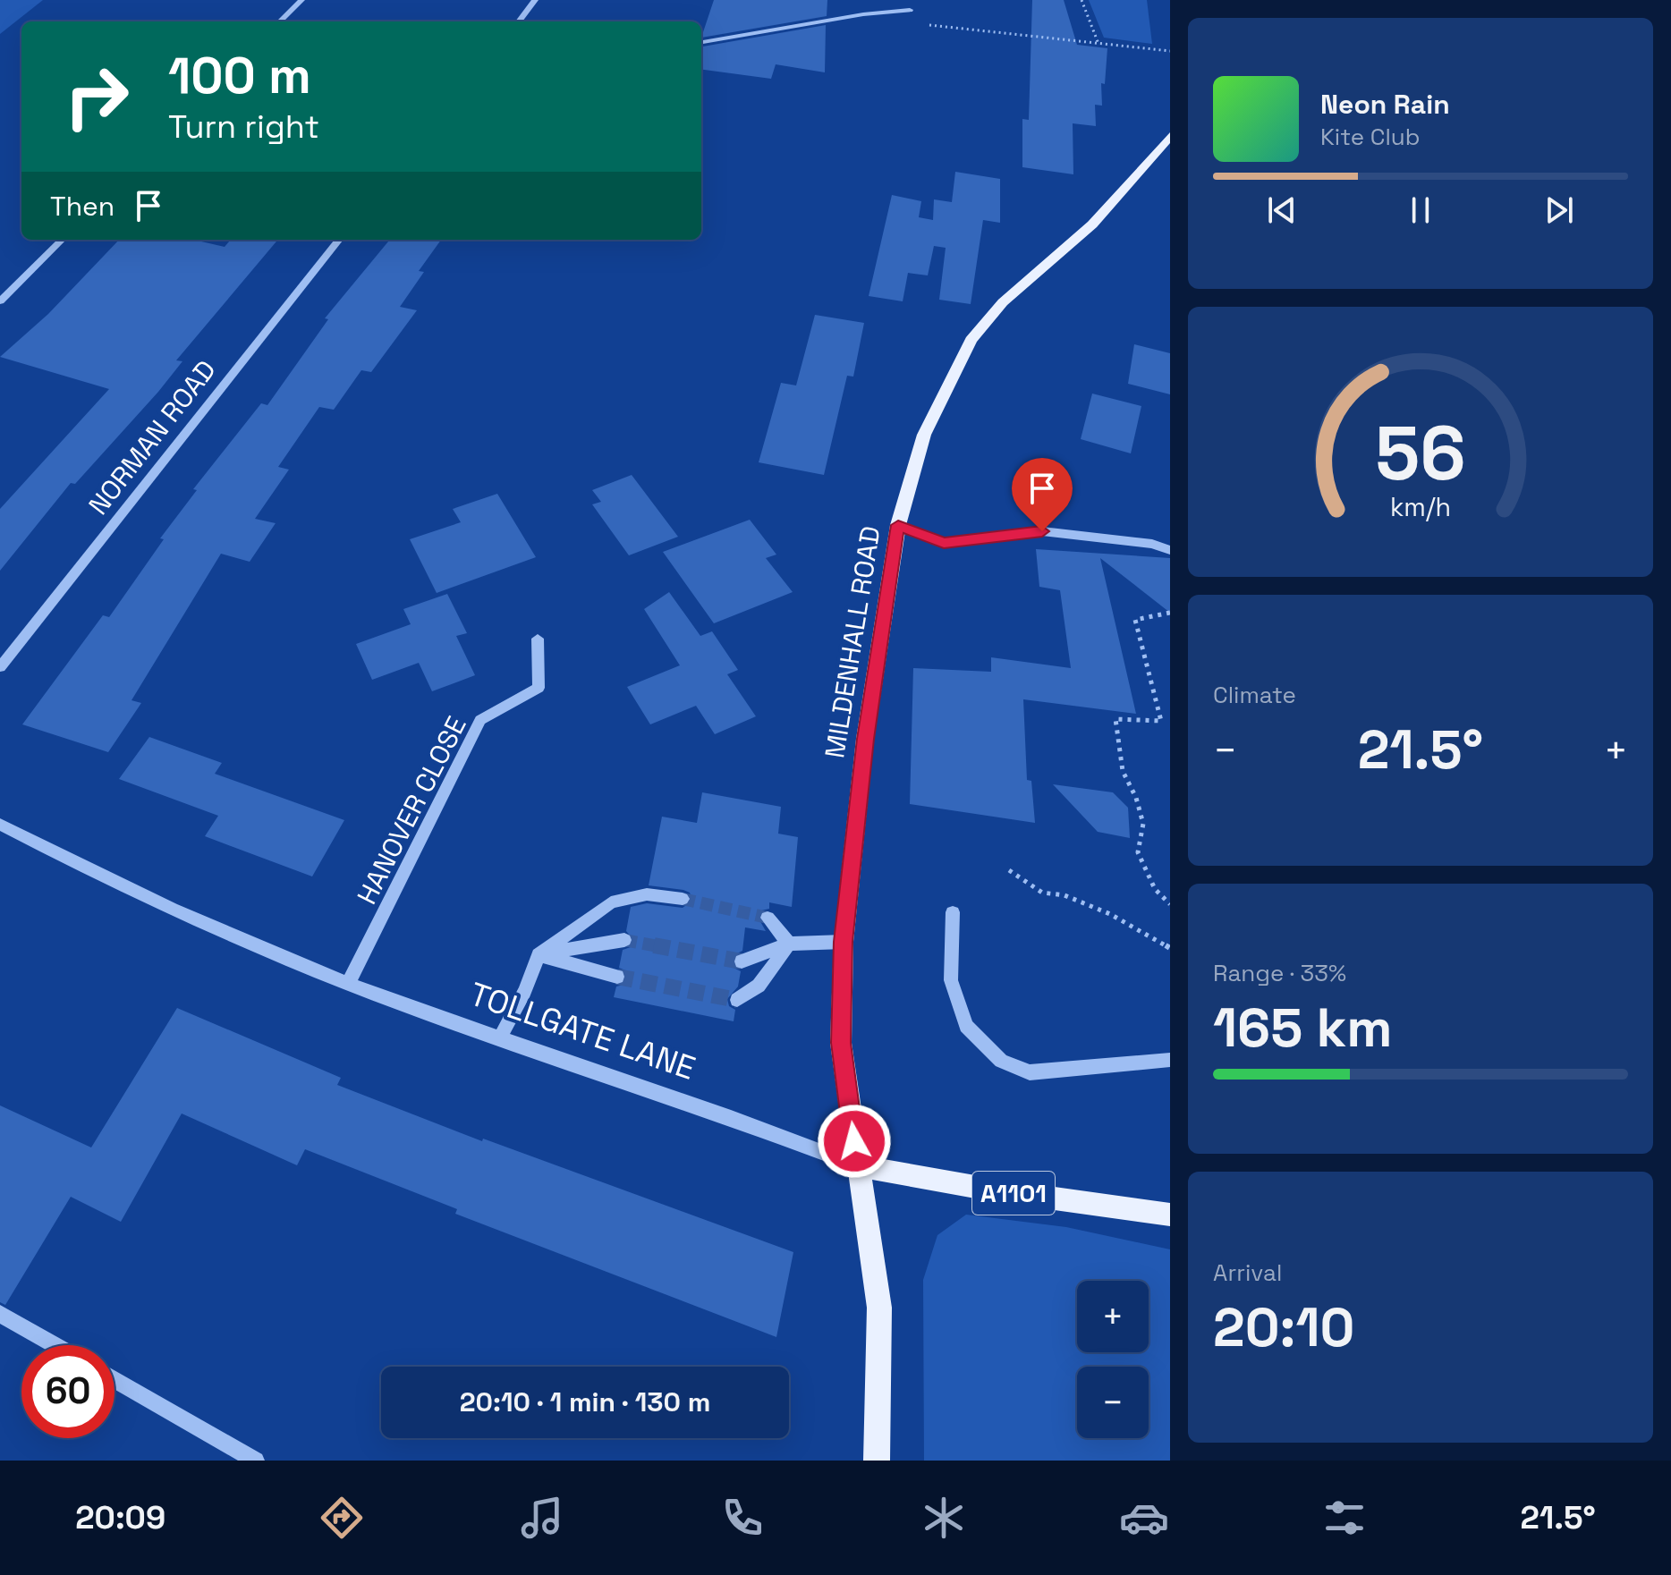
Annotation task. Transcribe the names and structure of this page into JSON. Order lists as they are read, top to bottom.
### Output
{
  "streets": {
    "main road": ["MILDENHALL ROAD", "TOLLGATE LANE", "A1101"],
    "street": ["NORMAN ROAD", "HANOVER CLOSE"]
  },
  "crossings": [
    ["MILDENHALL ROAD", "TOLLGATE LANE"],
    ["HANOVER CLOSE", "TOLLGATE LANE"]
  ],
  "page": {
    "turn": ["100 m", "Turn right"],
    "song": ["Neon Rain", "Kite Club"],
    "then": "Then",
    "tile": [
      "Climate",
      ["Range · 33%", "165 km"],
      ["Arrival", "20:10"]
    ],
    "heat": ["−", "21.5°", "+"],
    "map_buttons": ["+", "−"],
    "limit": "60",
    "trip": "20:10 · 1 min · 130 m",
    "tabs": ["20:09", "21.5°"],
    "gauge": ["56", "km/h"]
  }
}
